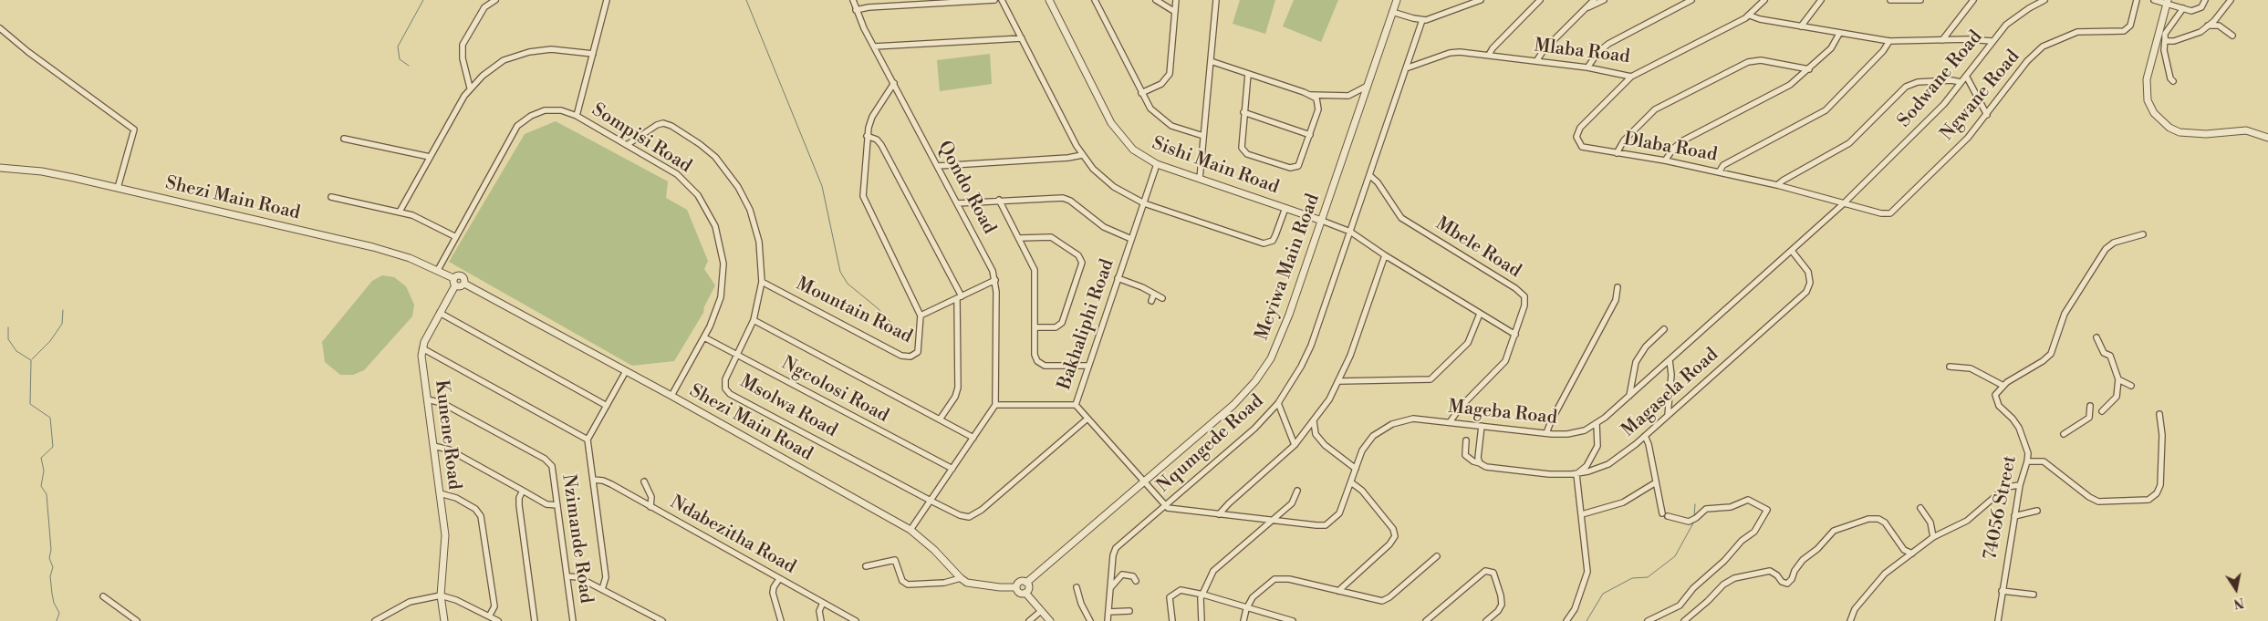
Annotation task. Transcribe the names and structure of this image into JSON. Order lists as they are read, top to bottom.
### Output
{
  "streets": {
    "street": [
      "Mlaba Road",
      "Sodwane Road",
      "Ngwane Road",
      "Sompisi Road",
      "Dlaba Road",
      "Sishi Main Road",
      "Qondo Road",
      "Shezi Main Road",
      "Mbele Road",
      "Meyiwa Main Road",
      "Mountain Road",
      "Bakhaliphi Road",
      "Ngcolosi Road",
      "Magasela Road",
      "Msolwa Road",
      "Mageba Road",
      "Kunene Road",
      "Nqumgede Road",
      "74056 Street",
      "Ndabezitha Road",
      "Nzimande Road"
    ]
  },
  "crossings": [
    ["Mlaba Road", "Dlaba Road"],
    ["Mlaba Road", "Nqumgede Road"],
    ["Sodwane Road", "Ngwane Road"],
    ["Sodwane Road", "Dlaba Road"],
    ["Sodwane Road", "Mageba Road"],
    ["Ngwane Road", "Dlaba Road"],
    ["Ngwane Road", "Mageba Road"],
    ["Sompisi Road", "Shezi Main Road"],
    ["Sompisi Road", "Ngcolosi Road"],
    ["Sompisi Road", "Msolwa Road"],
    ["Dlaba Road", "Mageba Road"],
    ["Sishi Main Road", "Meyiwa Main Road"],
    ["Sishi Main Road", "Bakhaliphi Road"],
    ["Qondo Road", "Mountain Road"],
    ["Qondo Road", "Bakhaliphi Road"],
    ["Mbele Road", "Mageba Road"],
    ["Mbele Road", "Nqumgede Road"],
    ["Mountain Road", "Msolwa Road"],
    ["Ngcolosi Road", "Msolwa Road"],
    ["Magasela Road", "Mageba Road"],
    ["Mageba Road", "Nqumgede Road"],
    ["Kunene Road", "Nzimande Road"]
  ],
  "north": "bottom"
}
